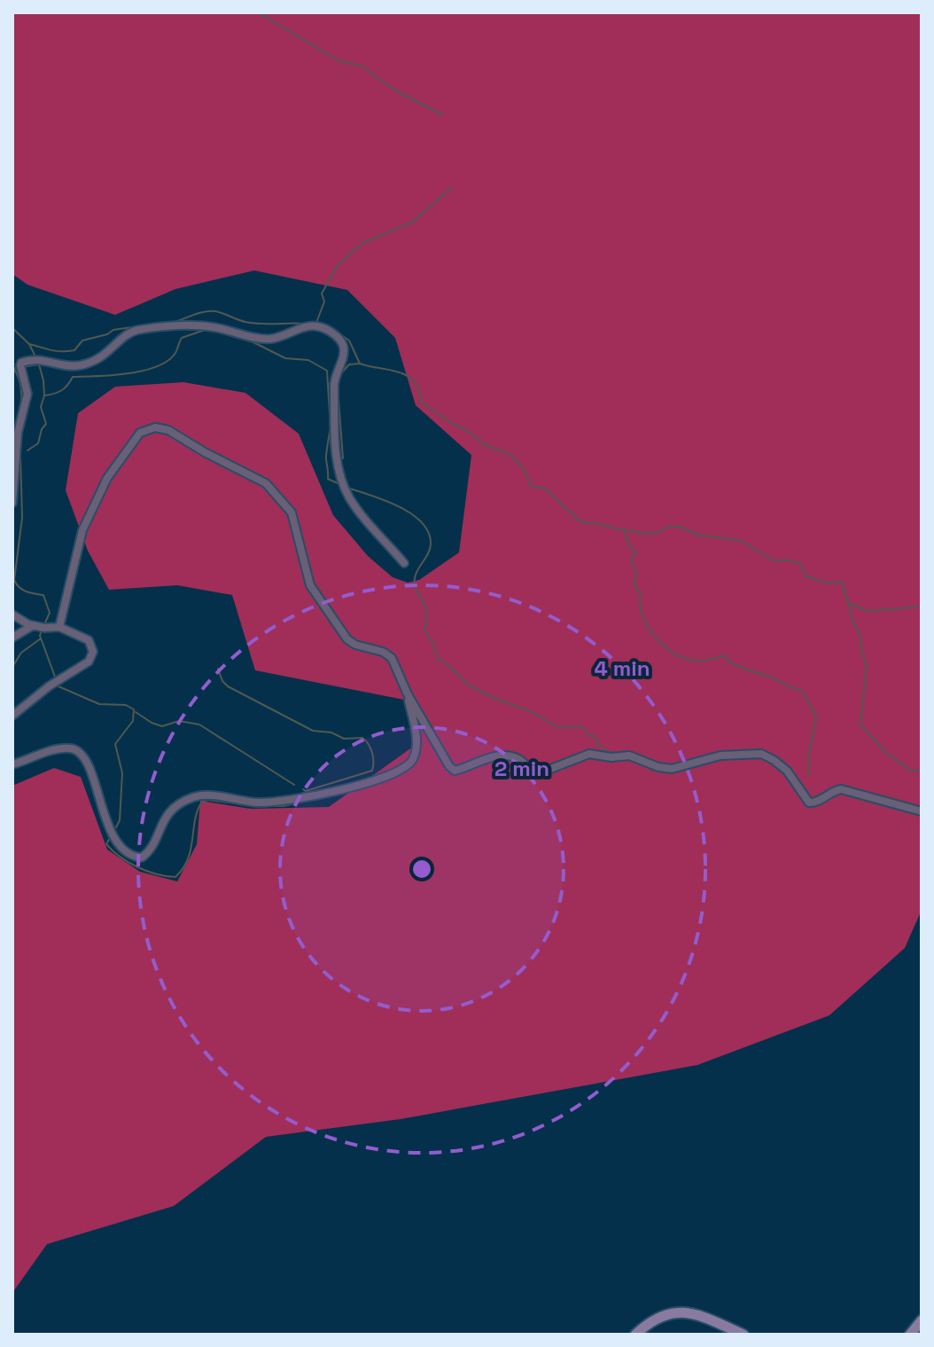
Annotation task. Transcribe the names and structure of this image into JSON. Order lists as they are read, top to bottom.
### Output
{
  "rings": ["4 min", "2 min"]
}
